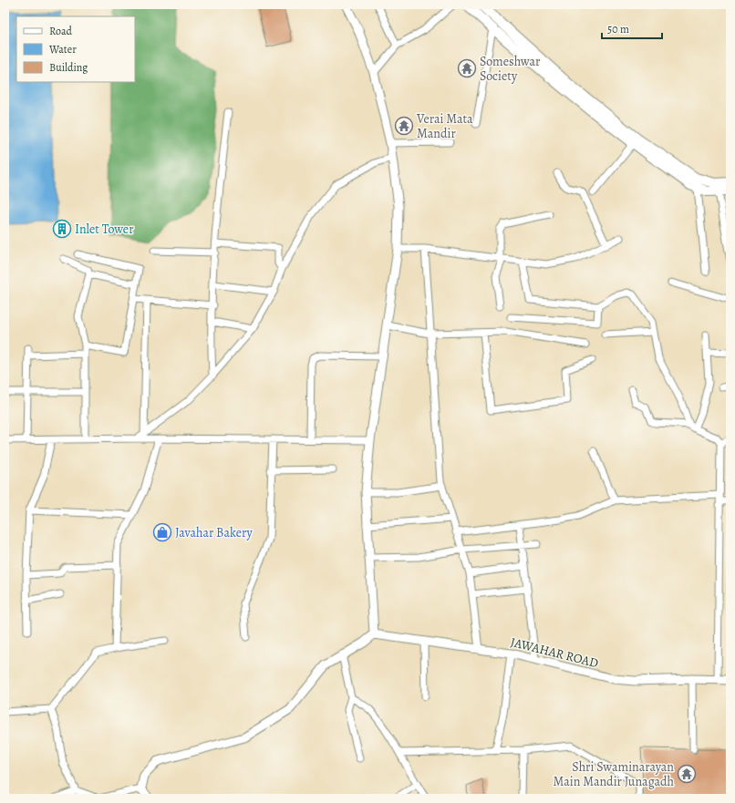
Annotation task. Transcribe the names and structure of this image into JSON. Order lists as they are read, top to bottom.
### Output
{
  "streets": {
    "street": ["JAWAHAR ROAD"]
  },
  "places": {
    "temple": ["Someshwar Society", "Verai Mata Mandir", "Shri Swaminarayan Main Mandir Junagadh"],
    "building": ["Inlet Tower"],
    "shop": ["Javahar Bakery"]
  },
  "legend": ["Road", "Water", "Building"],
  "scale_bar": "50 m"
}
